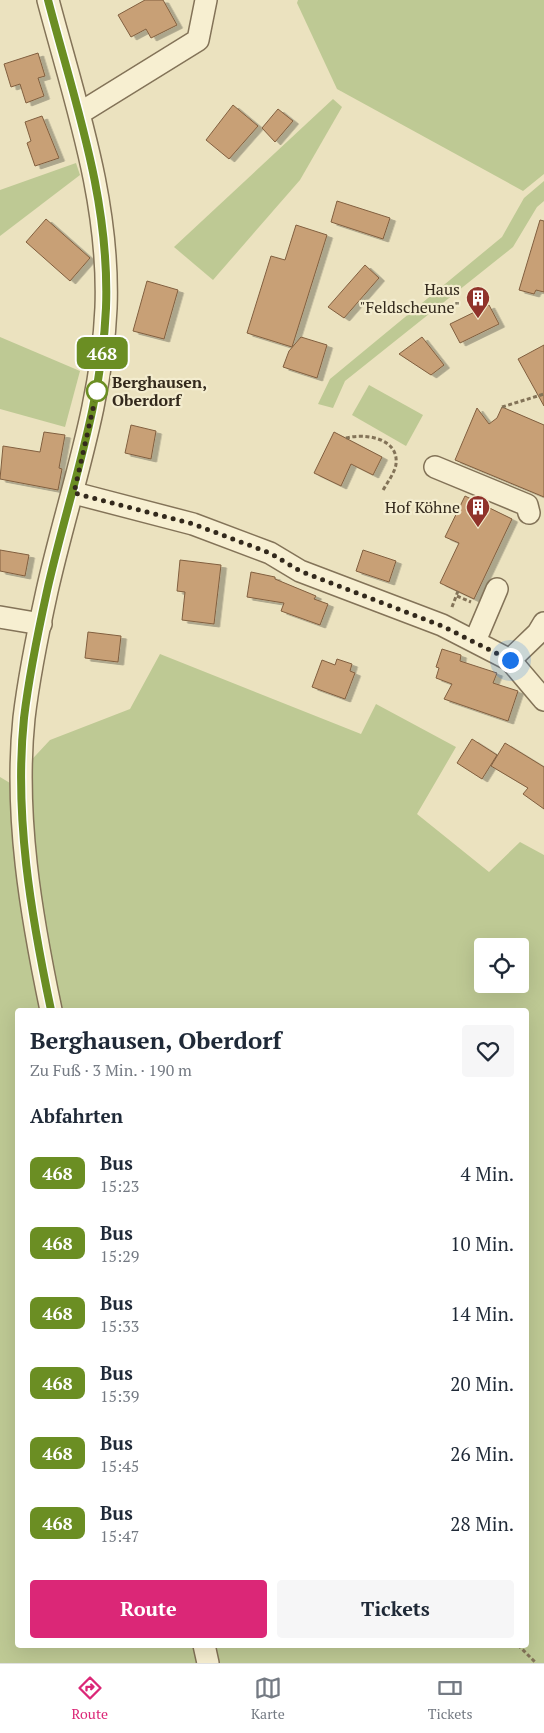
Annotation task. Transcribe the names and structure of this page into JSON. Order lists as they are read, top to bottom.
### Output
{
  "places": {
    "building": ["Haus \"Feldscheune\"", "Hof Köhne"],
    "other": ["Berghausen, Oberdorf"]
  },
  "lines": ["bus line 468"],
  "page": {
    "on_map": "468",
    "heading": [
      ["Berghausen, Oberdorf", "Zu Fuß · 3 Min. · 190 m"],
      "Abfahrten"
    ],
    "list": [
      {
        "mark": "468",
        "name": "Bus",
        "note": "15:23",
        "value": "4 Min."
      },
      {
        "mark": "468",
        "name": "Bus",
        "note": "15:29",
        "value": "10 Min."
      },
      {
        "mark": "468",
        "name": "Bus",
        "note": "15:33",
        "value": "14 Min."
      },
      {
        "mark": "468",
        "name": "Bus",
        "note": "15:39",
        "value": "20 Min."
      },
      {
        "mark": "468",
        "name": "Bus",
        "note": "15:45",
        "value": "26 Min."
      },
      {
        "mark": "468",
        "name": "Bus",
        "note": "15:47",
        "value": "28 Min."
      }
    ],
    "buttons": ["Route", "Tickets"],
    "tabs": ["Route", "Karte", "Tickets"]
  }
}
